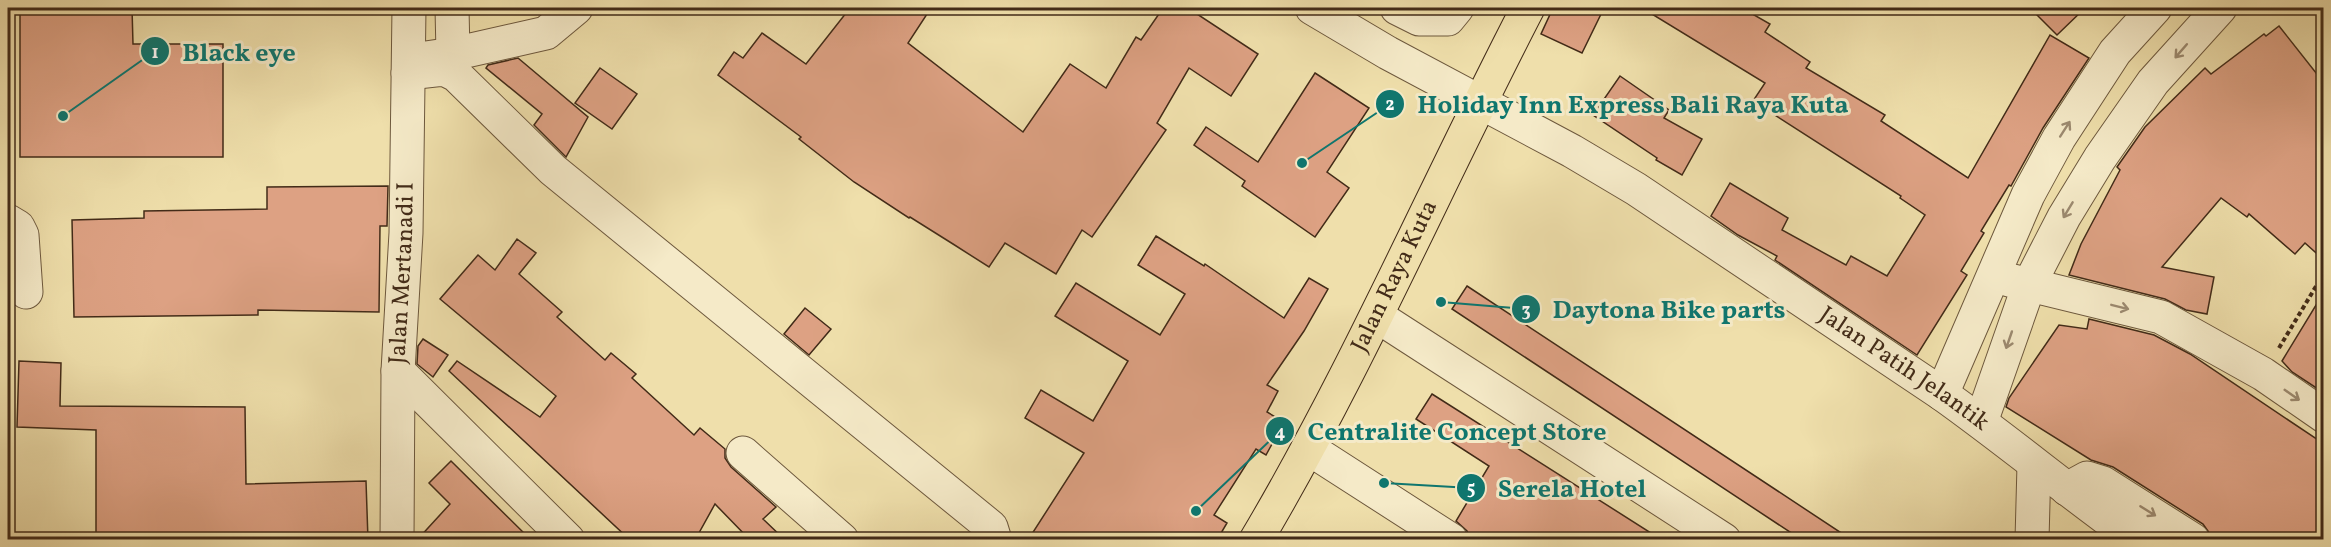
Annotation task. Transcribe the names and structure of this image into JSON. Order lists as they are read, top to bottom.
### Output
{
  "streets": {
    "main road": ["Jalan Raya Kuta"],
    "street": ["Jalan Mertanadi I", "Jalan Patih Jelantik"]
  },
  "crossings": [
    ["Jalan Raya Kuta", "Jalan Patih Jelantik"]
  ],
  "places": [
    "Black eye",
    "Holiday Inn Express Bali Raya Kuta",
    "Daytona Bike parts",
    "Serela Hotel",
    "Centralite Concept Store"
  ]
}
